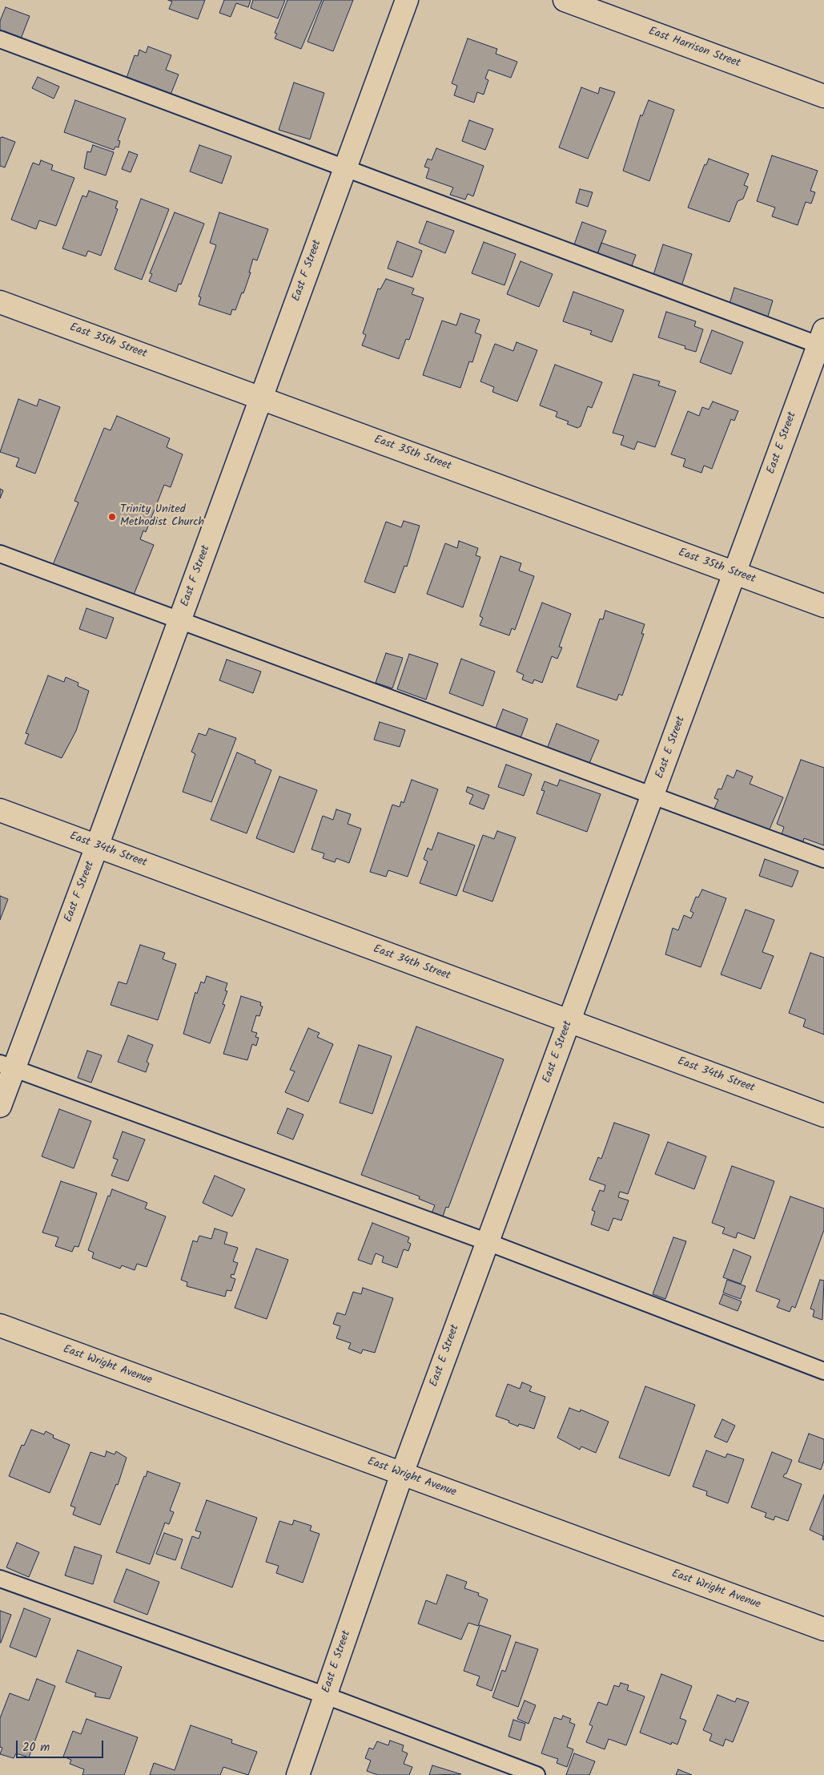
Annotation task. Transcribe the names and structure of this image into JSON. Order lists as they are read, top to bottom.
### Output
{
  "streets": {
    "street": [
      "East Harrison Street",
      "East F Street",
      "East 35th Street",
      "East E Street",
      "East 34th Street",
      "East Wright Avenue"
    ]
  },
  "crossings": [
    ["East F Street", "East 35th Street"],
    ["East F Street", "East 34th Street"],
    ["East 35th Street", "East E Street"],
    ["East E Street", "East 34th Street"],
    ["East E Street", "East Wright Avenue"]
  ],
  "places": ["Trinity United Methodist Church"],
  "scale_bar": "20 m"
}
